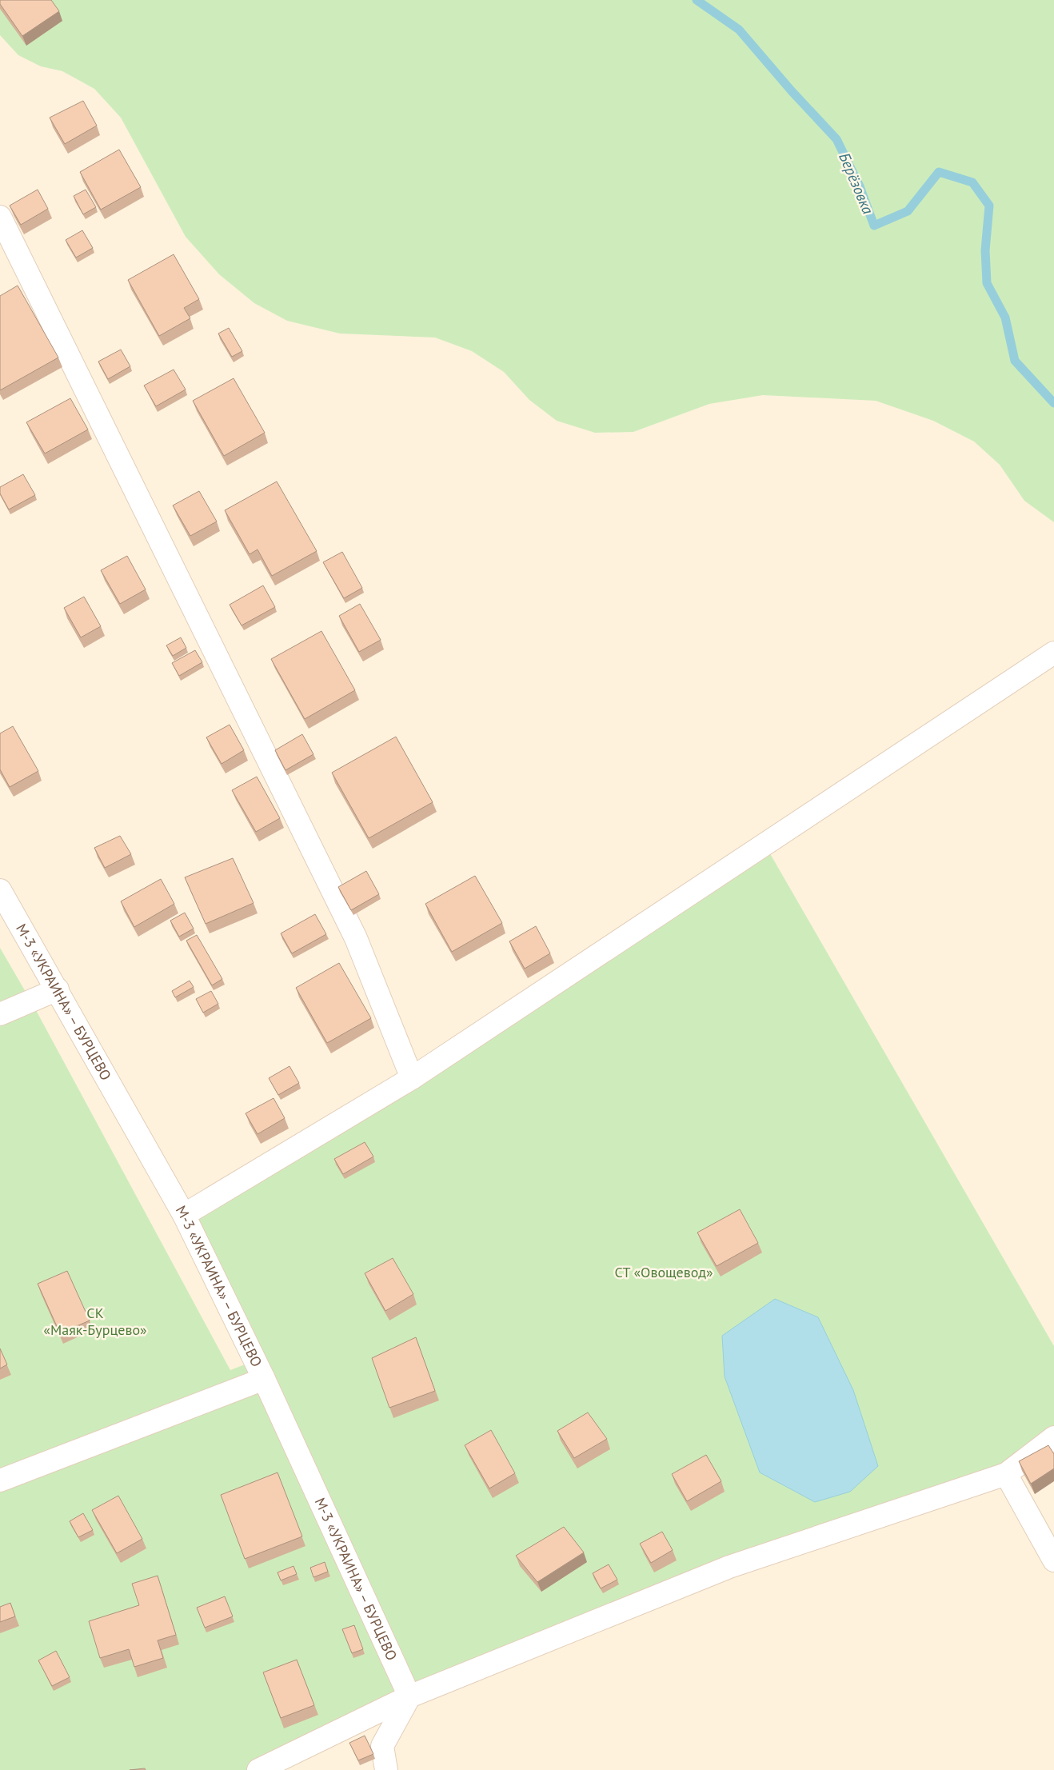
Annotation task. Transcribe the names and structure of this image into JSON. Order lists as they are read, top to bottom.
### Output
{
  "streets": {
    "street": ["М-3 «УКРАИНА» – БУРЦЕВО"]
  },
  "water": ["Берёзовка"],
  "parks": ["СТ «Овощевод»", "СК «Маяк-Бурцево»"]
}
